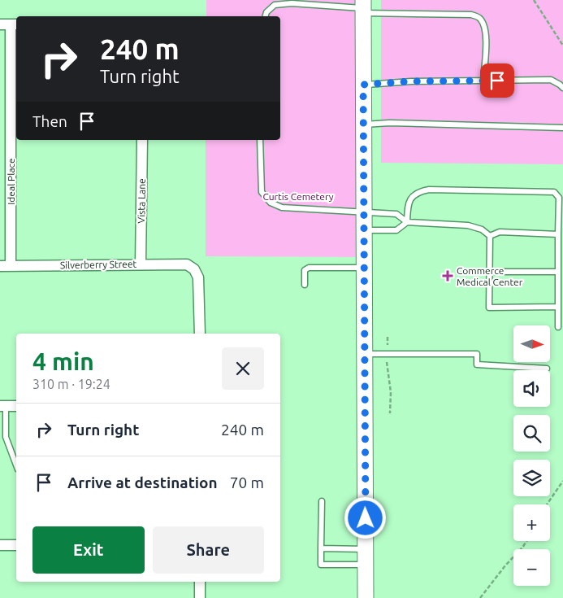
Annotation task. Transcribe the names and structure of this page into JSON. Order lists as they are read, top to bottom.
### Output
{
  "streets": {
    "street": ["Ideal Place", "Vista Lane", "Silverberry Street"]
  },
  "crossings": [
    ["Ideal Place", "Silverberry Street"],
    ["Vista Lane", "Silverberry Street"]
  ],
  "parks": ["Curtis Cemetery"],
  "places": {
    "health": ["Commerce Medical Center"]
  },
  "north": "right",
  "page": {
    "turn": ["240 m", "Turn right"],
    "then": "Then",
    "map_buttons": ["+", "−"],
    "heading": ["4 min", "310 m · 19:24"],
    "list": [
      {
        "name": "Turn right",
        "value": "240 m"
      },
      {
        "name": "Arrive at destination",
        "value": "70 m"
      }
    ],
    "buttons": ["Exit", "Share"]
  }
}
